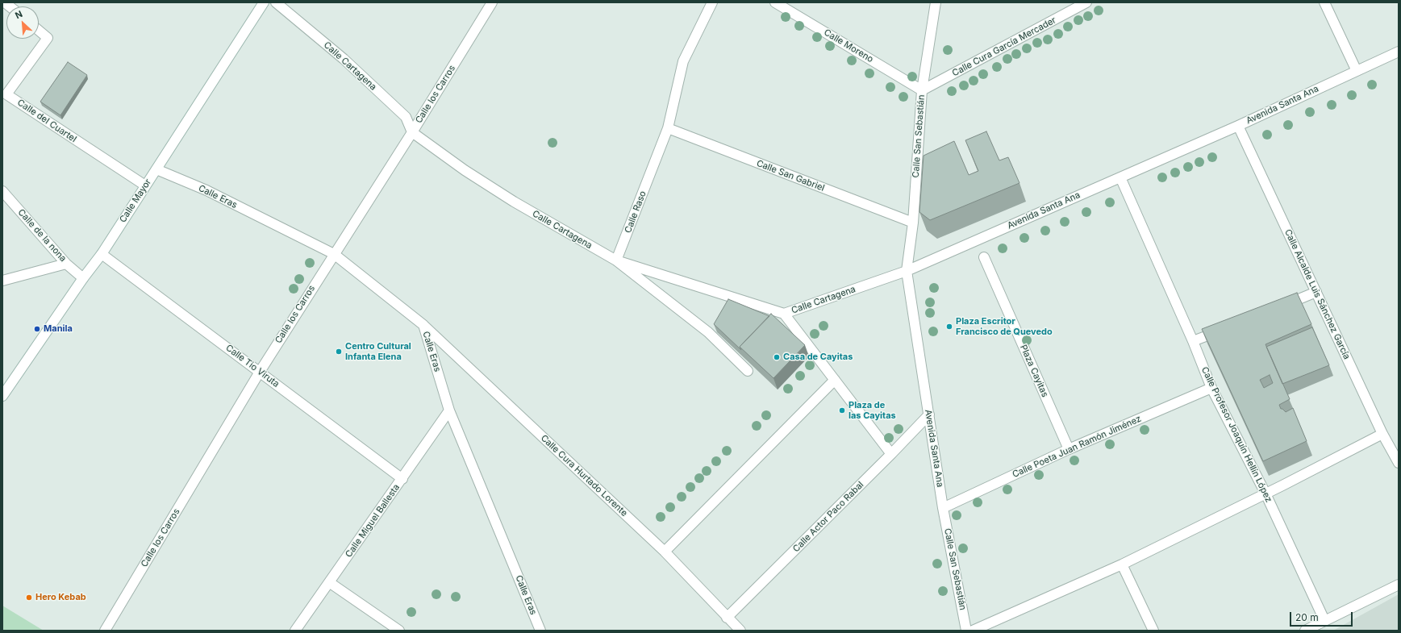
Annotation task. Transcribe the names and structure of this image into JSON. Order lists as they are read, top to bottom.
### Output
{
  "streets": {
    "street": [
      "Calle Moreno",
      "Calle Cura García Mercader",
      "Calle Cartagena",
      "Calle los Carros",
      "Avenida Santa Ana",
      "Calle del Cuartel",
      "Calle San Sebastián",
      "Calle San Gabriel",
      "Calle Eras",
      "Calle Mayor",
      "Calle Raso",
      "Calle de la nona",
      "Calle Alcalde Luis Sánchez García",
      "Calle Tio Viruta",
      "Plaza Cayitas",
      "Calle Profesor Joaquín Hellín López",
      "Calle Poeta Juan Ramón Jiménez",
      "Calle Cura Hurtado Lorente",
      "Calle Actor Paco Rabal",
      "Calle Miguel Ballesta"
    ]
  },
  "crossings": [
    ["Calle Moreno", "Calle Cura García Mercader"],
    ["Calle Moreno", "Calle San Sebastián"],
    ["Calle Cura García Mercader", "Calle San Sebastián"],
    ["Calle Cartagena", "Calle los Carros"],
    ["Calle Cartagena", "Avenida Santa Ana"],
    ["Calle Cartagena", "Calle San Sebastián"],
    ["Calle Cartagena", "Calle Raso"],
    ["Calle los Carros", "Calle Eras"],
    ["Calle los Carros", "Calle Tio Viruta"],
    ["Avenida Santa Ana", "Calle San Sebastián"],
    ["Avenida Santa Ana", "Calle Alcalde Luis Sánchez García"],
    ["Avenida Santa Ana", "Calle Profesor Joaquín Hellín López"],
    ["Avenida Santa Ana", "Calle Poeta Juan Ramón Jiménez"],
    ["Avenida Santa Ana", "Calle Actor Paco Rabal"],
    ["Calle del Cuartel", "Calle Mayor"],
    ["Calle San Sebastián", "Calle San Gabriel"],
    ["Calle San Sebastián", "Calle Poeta Juan Ramón Jiménez"],
    ["Calle San Gabriel", "Calle Raso"],
    ["Calle Eras", "Calle Mayor"],
    ["Calle Eras", "Calle Cura Hurtado Lorente"],
    ["Calle Eras", "Calle Miguel Ballesta"],
    ["Calle Mayor", "Calle de la nona"],
    ["Calle Mayor", "Calle Tio Viruta"],
    ["Calle Tio Viruta", "Calle Miguel Ballesta"],
    ["Plaza Cayitas", "Calle Poeta Juan Ramón Jiménez"],
    ["Calle Profesor Joaquín Hellín López", "Calle Poeta Juan Ramón Jiménez"],
    ["Calle Cura Hurtado Lorente", "Calle Actor Paco Rabal"]
  ],
  "places": [
    "Plaza Escritor Francisco de Quevedo",
    "Manila",
    "Centro Cultural Infanta Elena",
    "Casa de Cayitas",
    "Plaza de las Cayitas",
    "Hero Kebab"
  ],
  "scale_bar": "20 m",
  "north": "top left"
}
